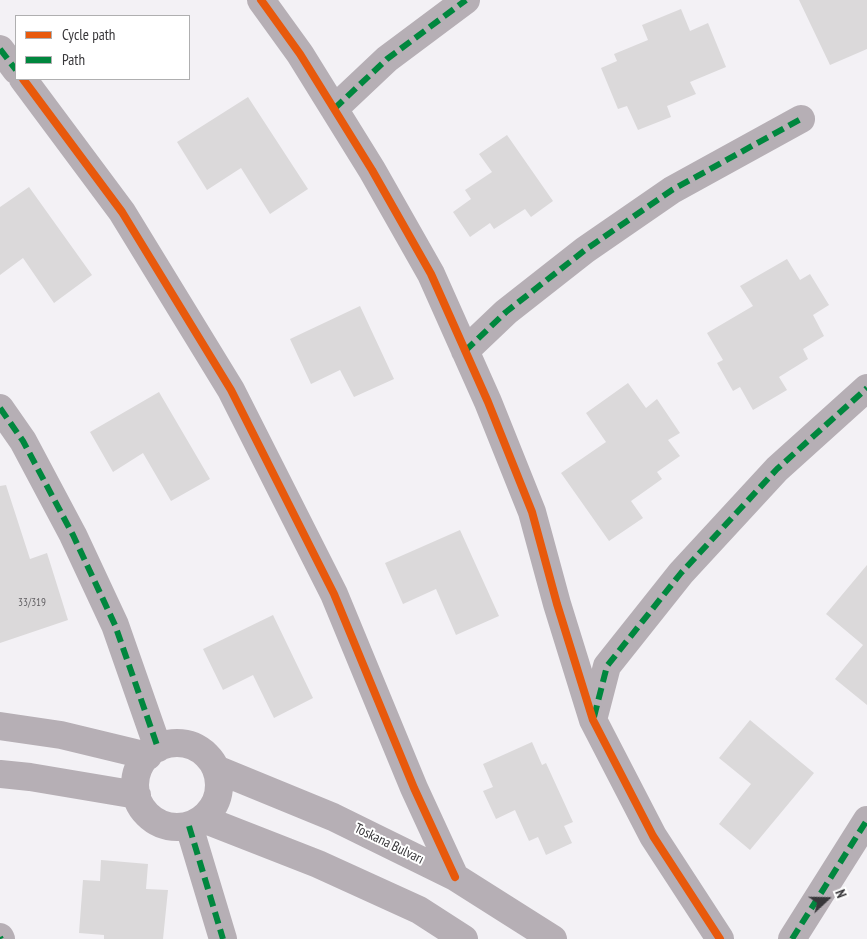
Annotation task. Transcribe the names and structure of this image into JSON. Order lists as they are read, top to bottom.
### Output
{
  "streets": {
    "street": ["Toskana Bulvarı"]
  },
  "house_numbers": ["33/319"],
  "legend": ["Cycle path", "Path"],
  "north": "right"
}
